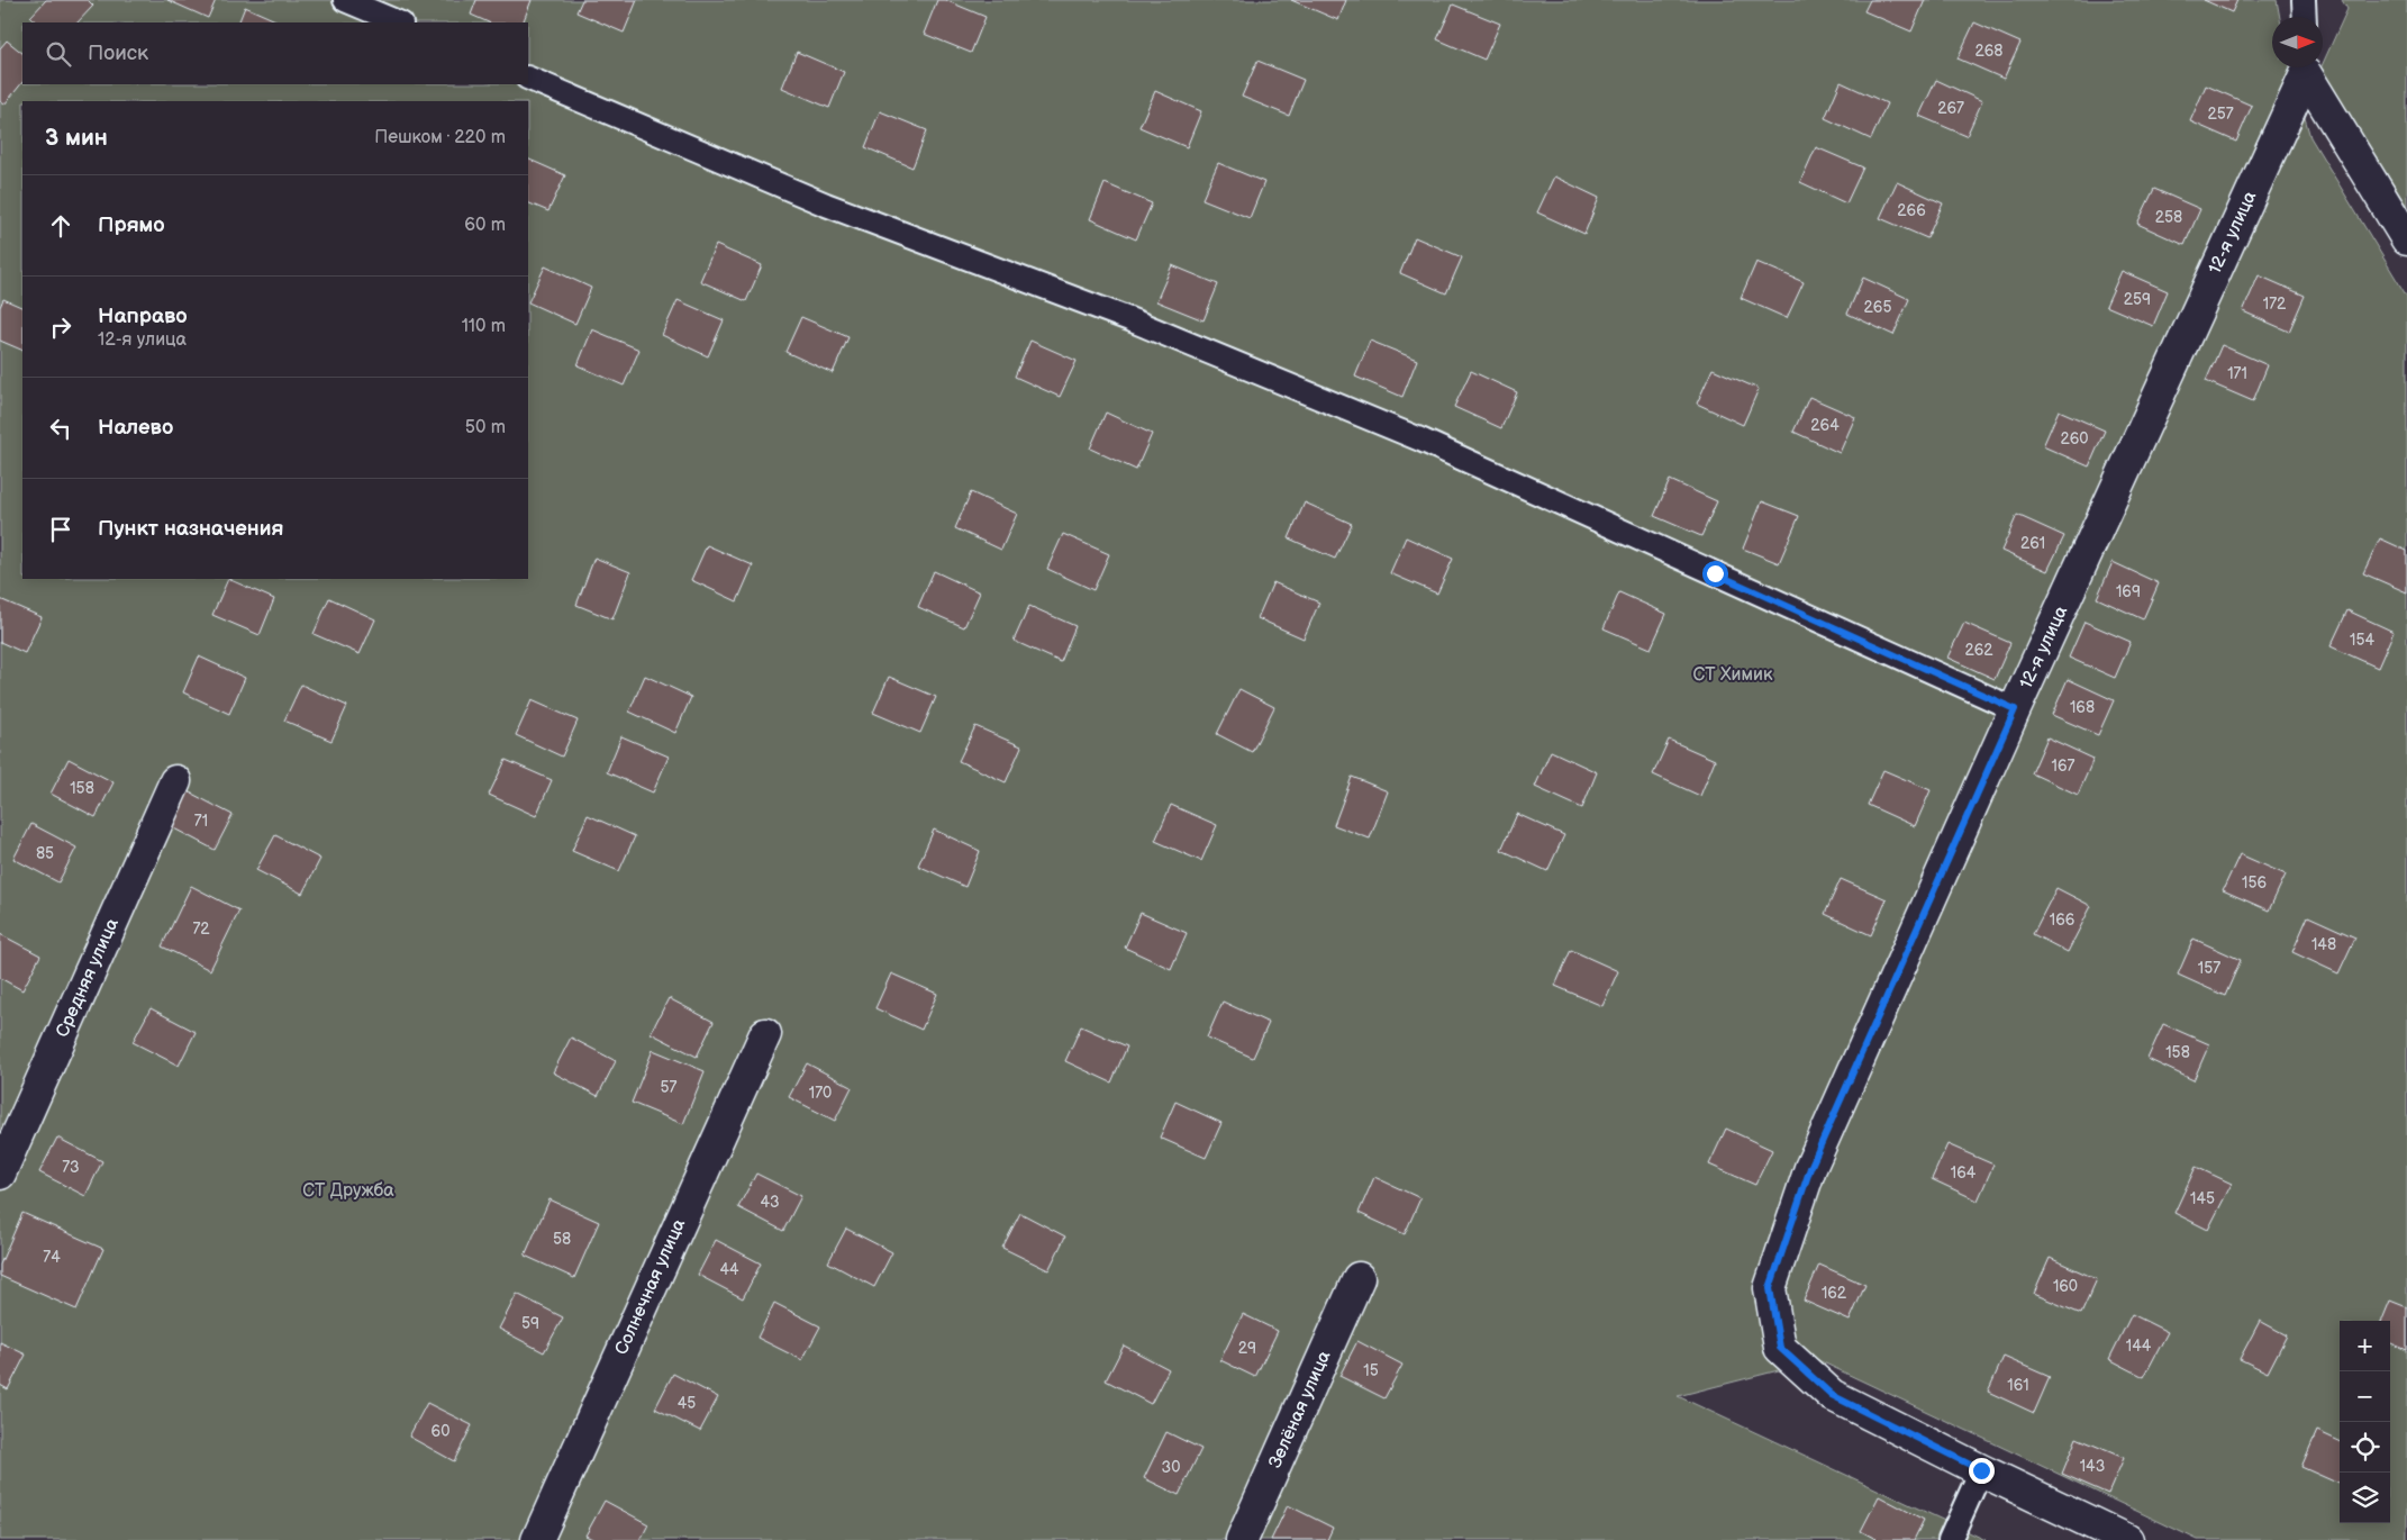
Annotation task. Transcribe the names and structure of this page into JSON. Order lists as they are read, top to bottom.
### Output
{
  "streets": {
    "street": [
      "12-я улица",
      "Средняя улица",
      "Солнечная улица",
      "Зелёная улица"
    ]
  },
  "parks": ["СТ Химик", "СТ Дружба"],
  "house_numbers": [
    "268",
    "267",
    "257",
    "266",
    "258",
    "259",
    "172",
    "265",
    "171",
    "264",
    "260",
    "261",
    "169",
    "154",
    "262",
    "168",
    "167",
    "158",
    "71",
    "85",
    "156",
    "166",
    "72",
    "148",
    "157",
    "158",
    "57",
    "170",
    "73",
    "164",
    "145",
    "43",
    "58",
    "74",
    "44",
    "160",
    "162",
    "59",
    "144",
    "29",
    "15",
    "161",
    "45",
    "60",
    "143",
    "30"
  ],
  "north": "right",
  "page": {
    "search": "Поиск",
    "heading": ["3 мин", "Пешком · 220 m"],
    "list": [
      ["Прямо", "60 m"],
      ["Направо", "12-я улица", "110 m"],
      ["Налево", "50 m"],
      "Пункт назначения"
    ],
    "map_buttons": ["+", "−"]
  }
}
